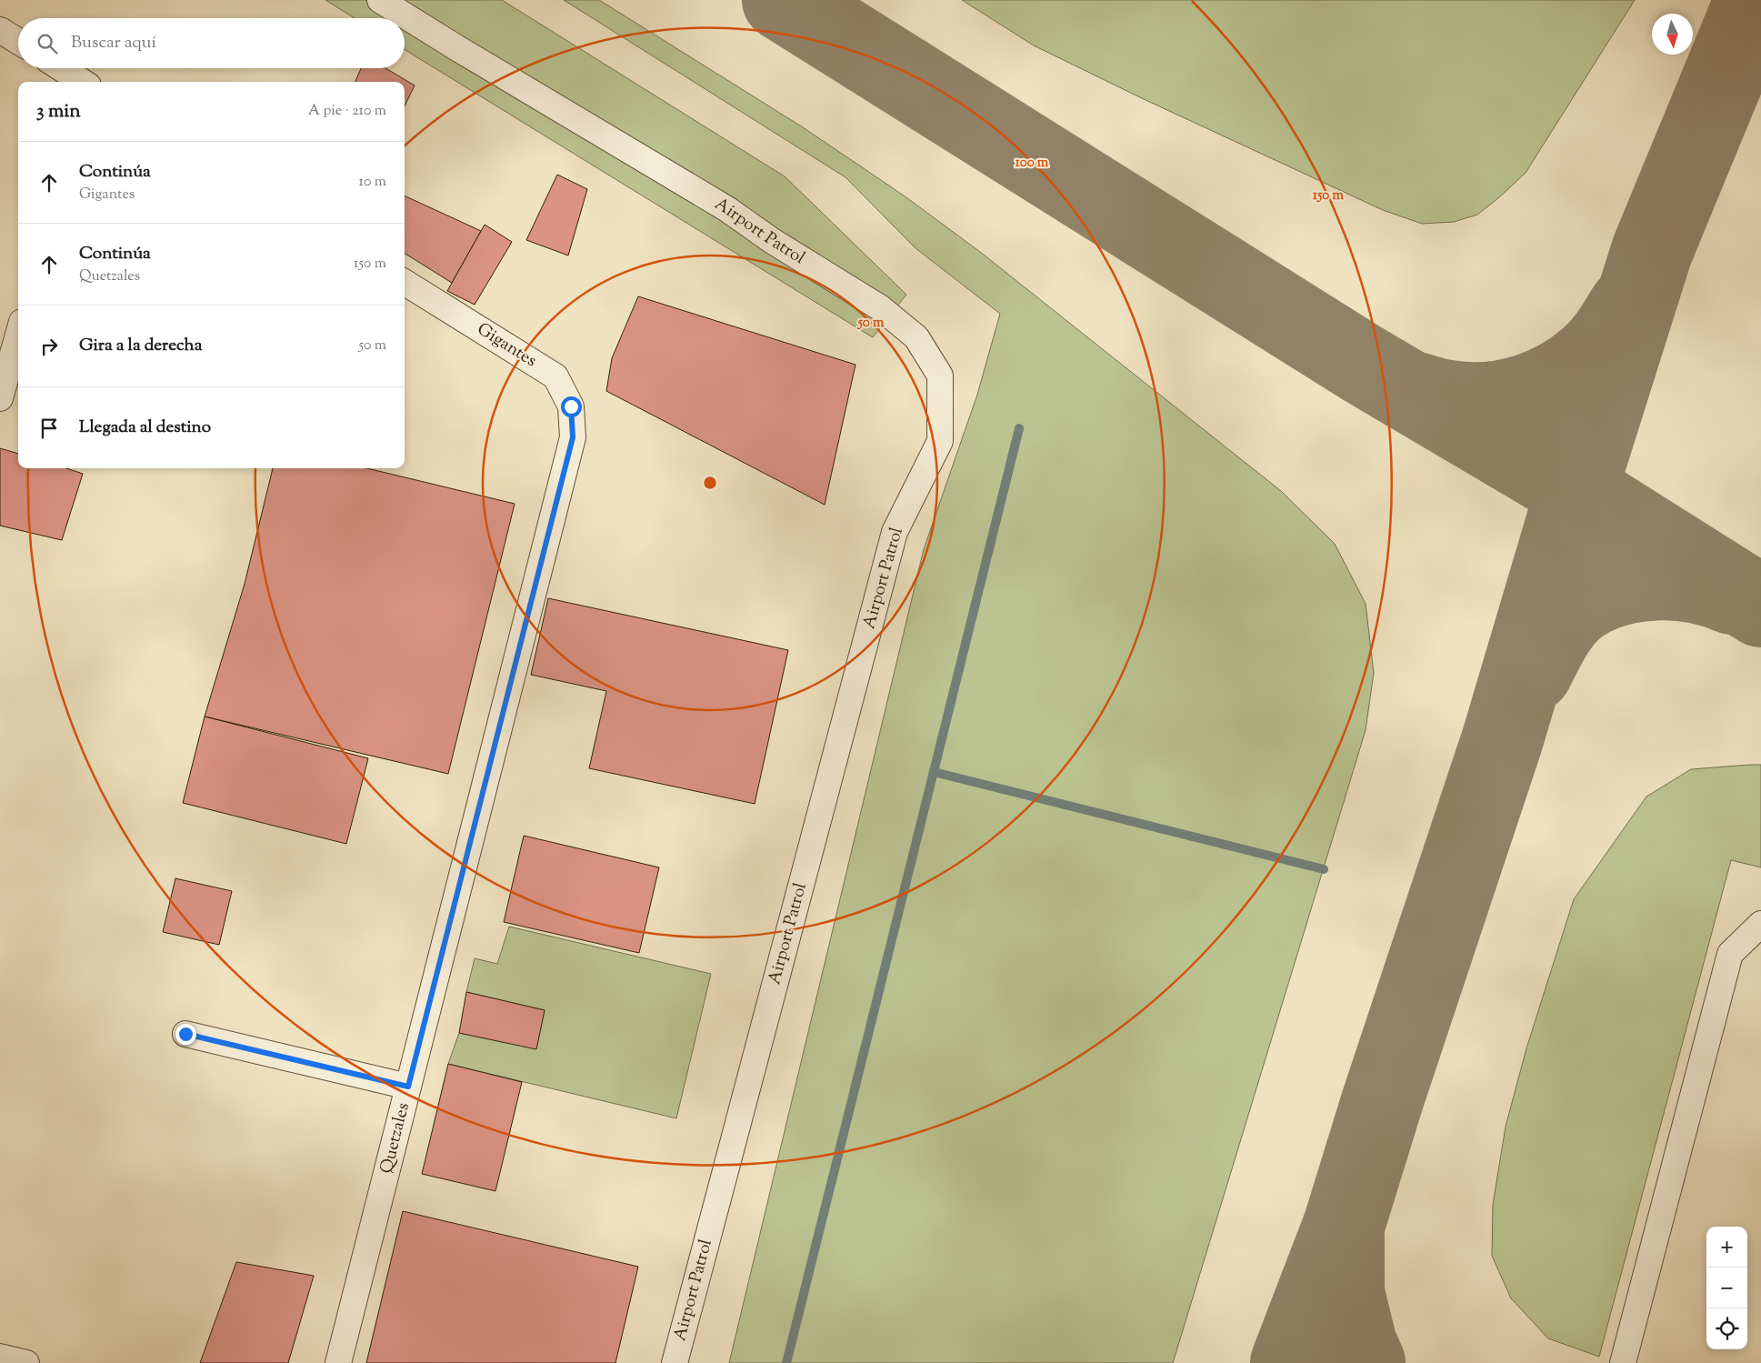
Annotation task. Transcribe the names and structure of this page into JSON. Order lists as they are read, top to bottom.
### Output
{
  "streets": {
    "street": ["Airport Patrol", "Gigantes", "Quetzales"]
  },
  "crossings": [
    ["Gigantes", "Quetzales"]
  ],
  "north": "bottom",
  "page": {
    "search": "Buscar aquí",
    "heading": ["3 min", "A pie · 210 m"],
    "list": [
      ["Continúa", "Gigantes", "10 m"],
      ["Continúa", "Quetzales", "150 m"],
      ["Gira a la derecha", "50 m"],
      "Llegada al destino"
    ],
    "map_buttons": ["+", "−"]
  },
  "rings": ["100 m", "150 m", "50 m"]
}
